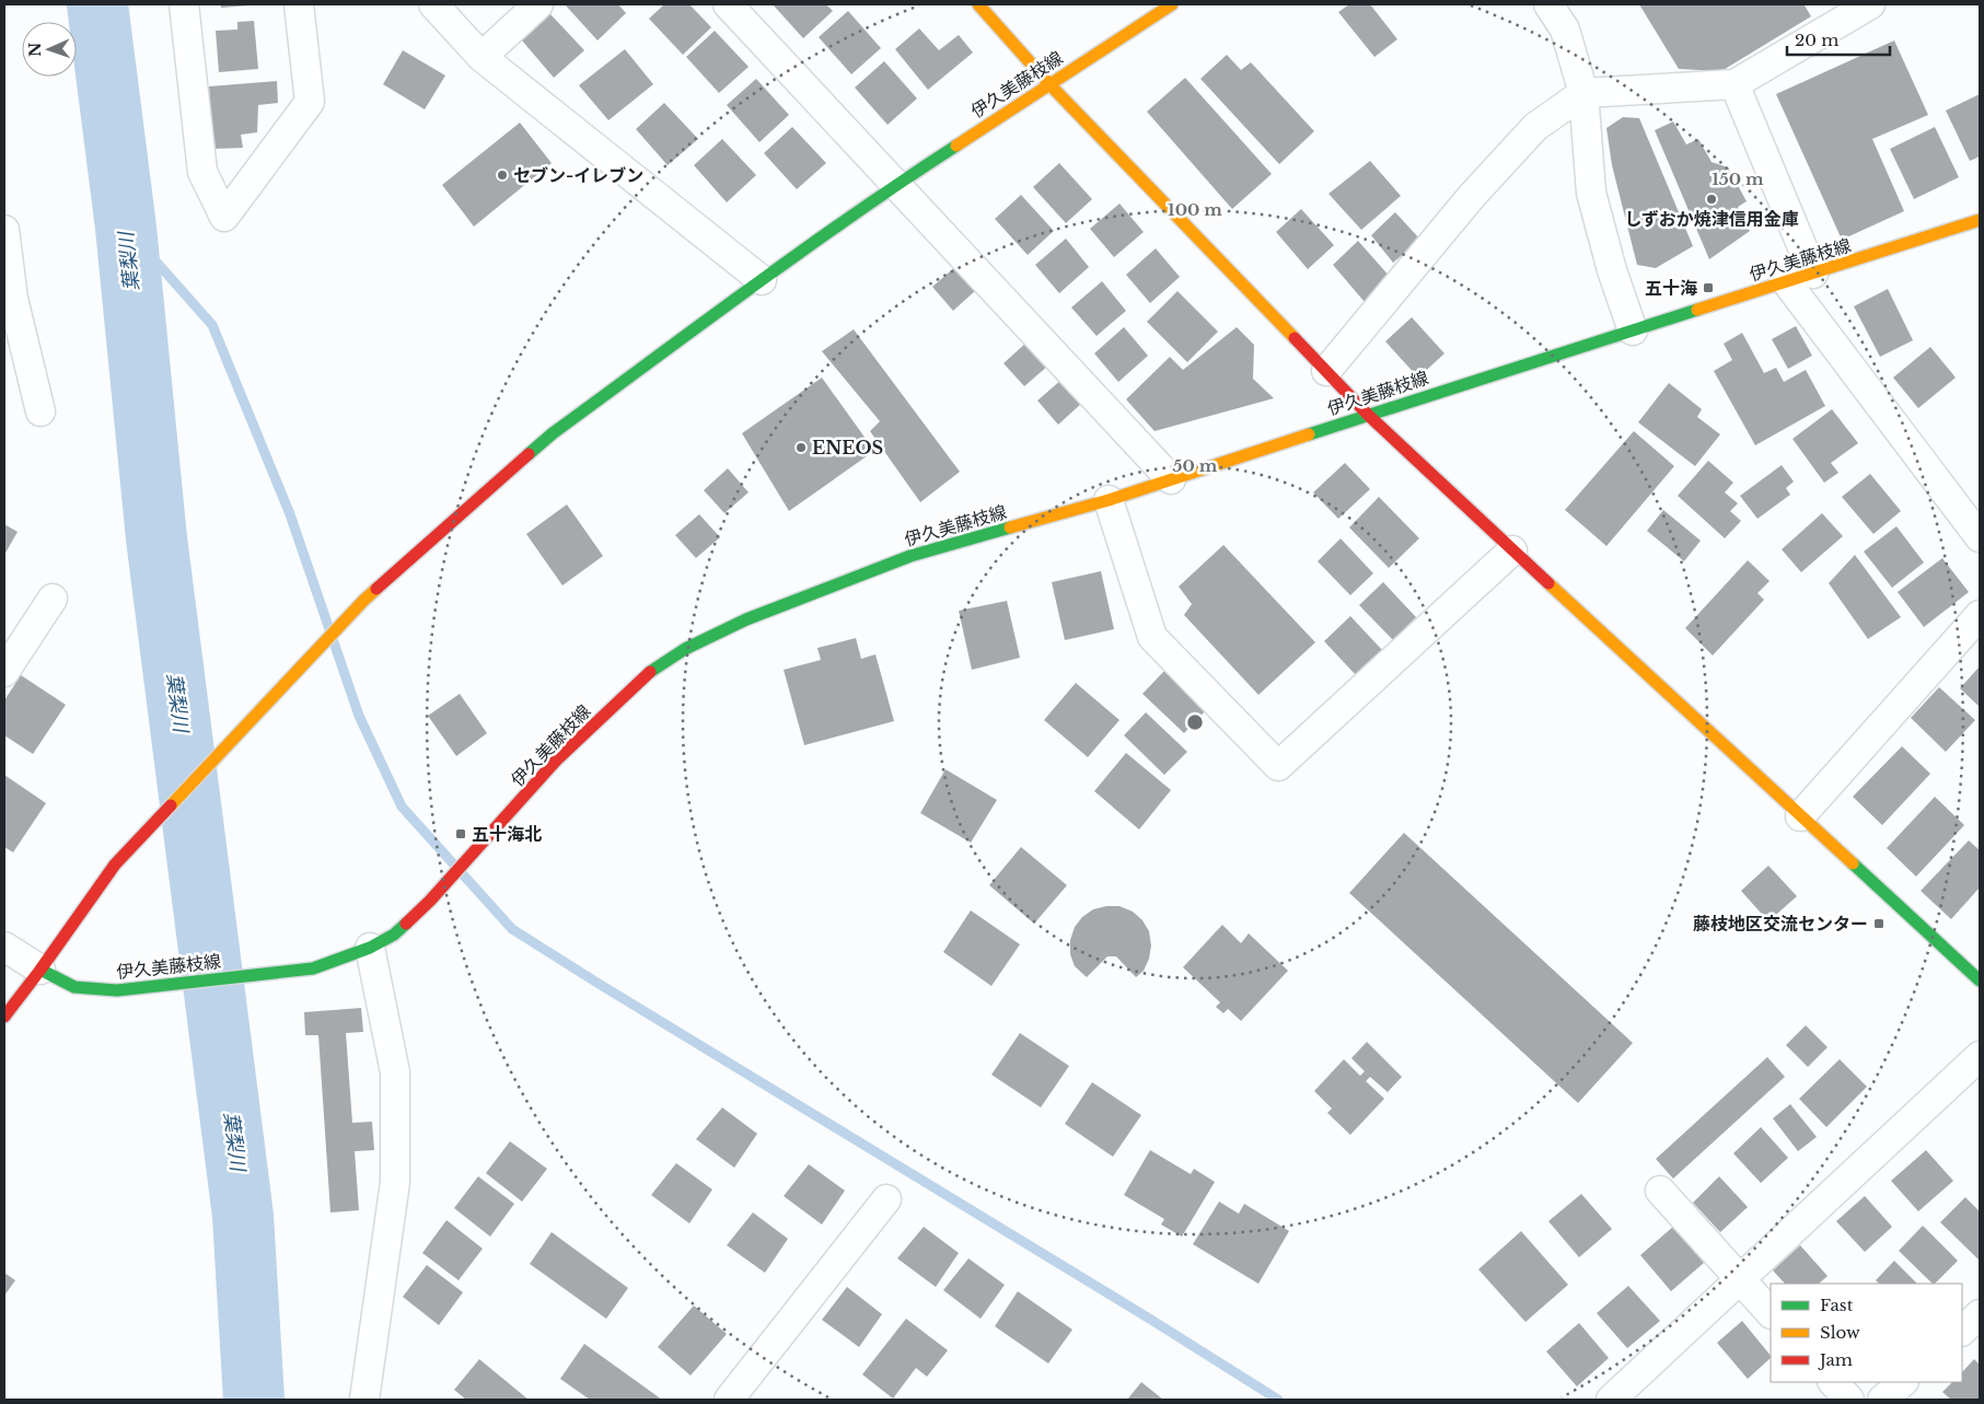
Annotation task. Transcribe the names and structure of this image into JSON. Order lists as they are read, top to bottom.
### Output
{
  "streets": {
    "main road": ["伊久美藤枝線"]
  },
  "water": ["葉梨川"],
  "places": {
    "other": ["セブン-イレブン", "しずおか焼津信用金庫", "ENEOS"],
    "transit": ["五十海", "五十海北", "藤枝地区交流センター"]
  },
  "legend": ["Fast", "Slow", "Jam"],
  "scale_bar": "20 m",
  "north": "left",
  "rings": ["150 m", "100 m", "50 m"]
}
